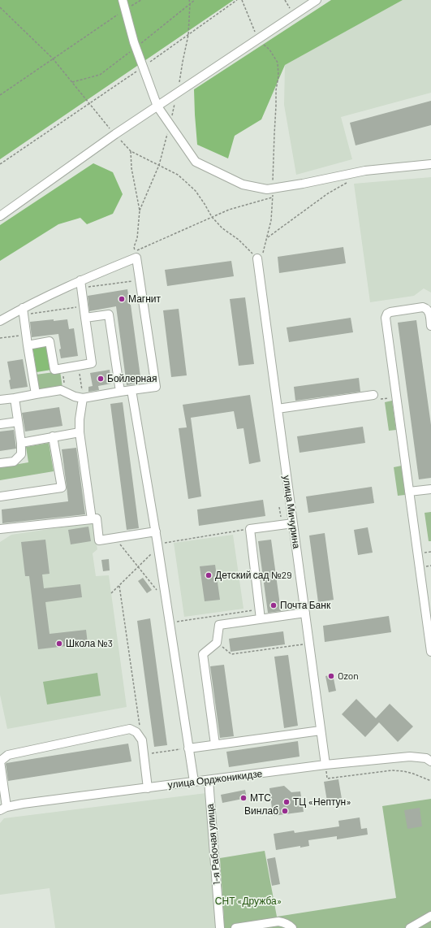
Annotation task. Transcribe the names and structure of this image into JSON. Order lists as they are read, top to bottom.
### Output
{
  "streets": {
    "street": ["улица Мичурина", "улица Орджоникидзе", "1-я Рабочая улица"]
  },
  "crossings": [
    ["улица Мичурина", "улица Орджоникидзе"],
    ["улица Орджоникидзе", "1-я Рабочая улица"]
  ],
  "parks": ["СНТ «Дружба»"],
  "places": [
    "Магнит",
    "Бойлерная",
    "Детский сад №29",
    "Почта Банк",
    "Школа №3",
    "Ozon",
    "МТС",
    "ТЦ «Нептун»",
    "Винлаб"
  ]
}
